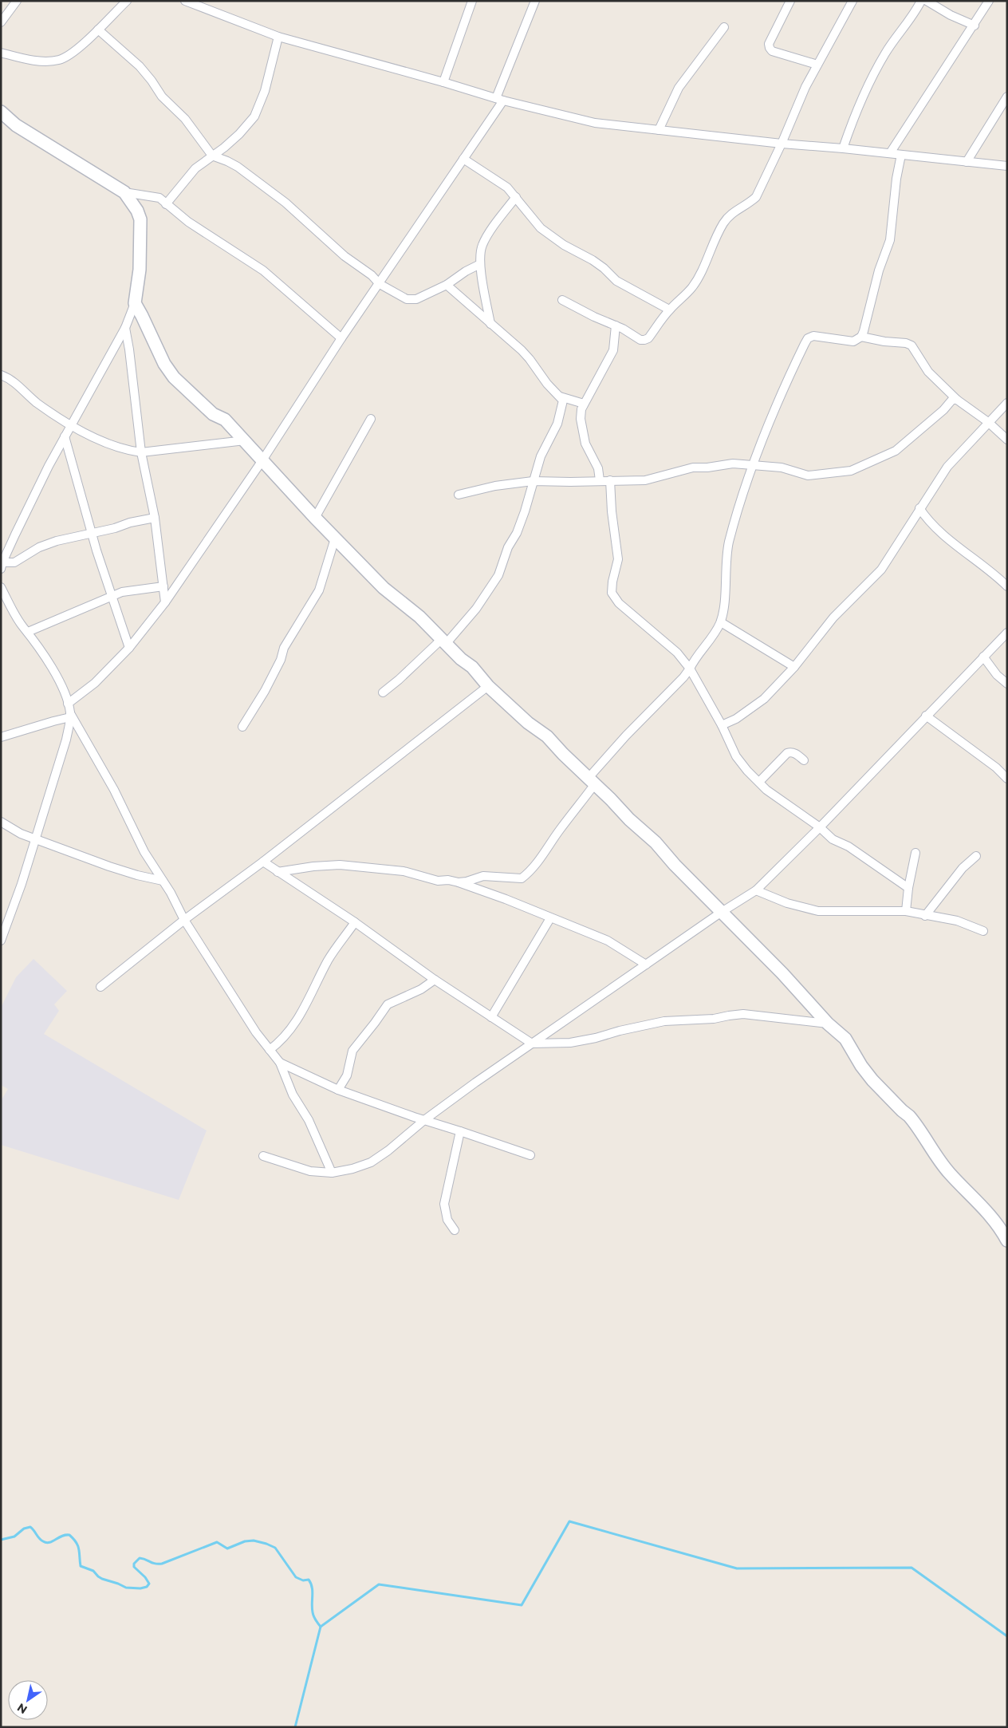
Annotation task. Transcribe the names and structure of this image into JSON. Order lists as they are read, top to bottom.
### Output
{
  "north": "bottom left"
}
